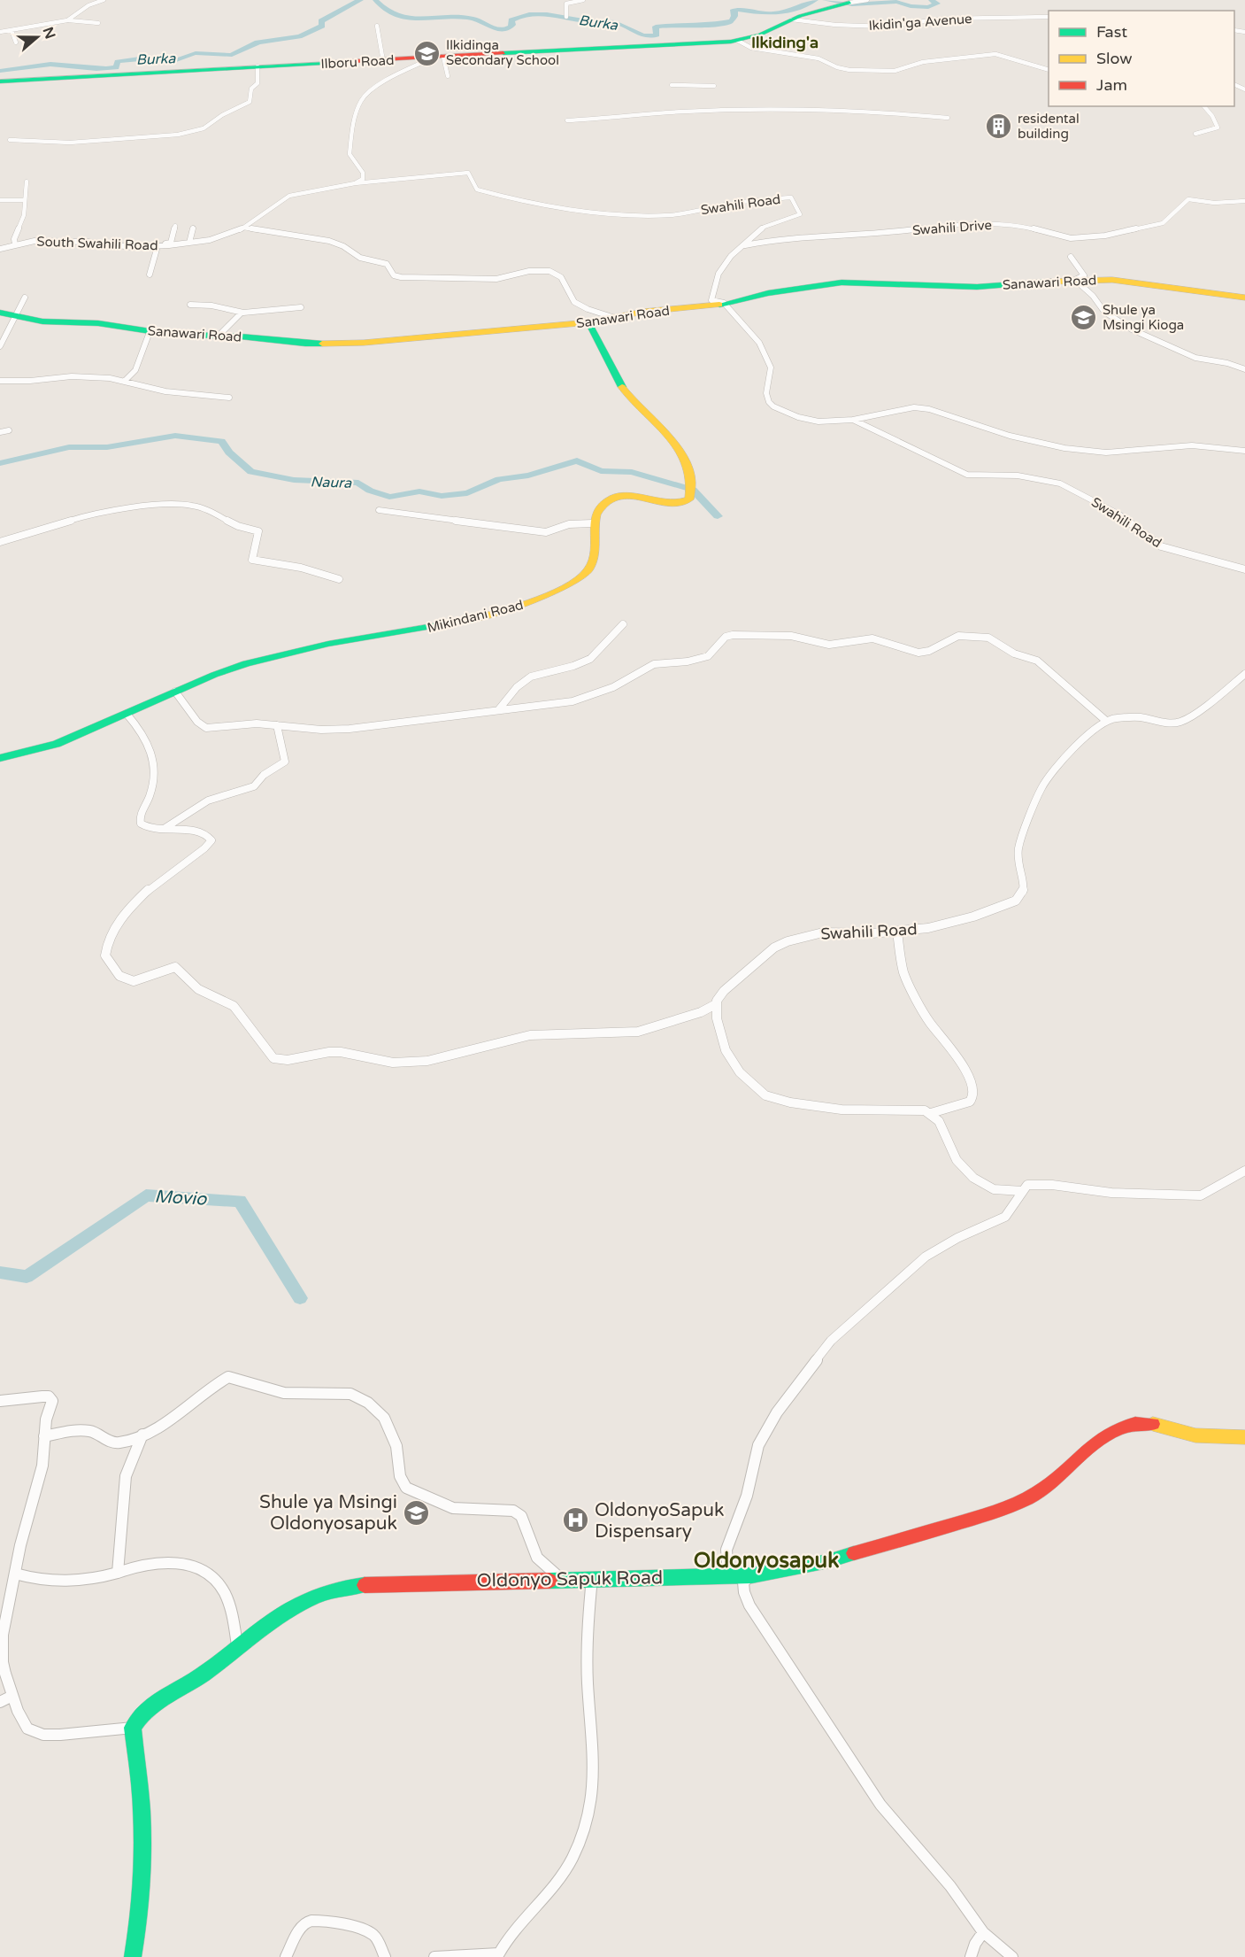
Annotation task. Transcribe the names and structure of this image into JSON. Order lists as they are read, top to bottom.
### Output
{
  "streets": {
    "street": [
      "Ikidin'ga Avenue",
      "Ilboru Road",
      "Swahili Road",
      "Swahili Drive",
      "South Swahili Road",
      "Sanawari Road",
      "Mikindani Road",
      "Oldonyo Sapuk Road"
    ]
  },
  "crossings": [
    ["Ikidin'ga Avenue", "Ilboru Road"],
    ["Swahili Road", "Swahili Drive"],
    ["Swahili Road", "South Swahili Road"],
    ["Swahili Road", "Sanawari Road"]
  ],
  "districts": ["Ilkiding'a", "Oldonyosapuk"],
  "water": ["Burka", "Naura", "Movio"],
  "places": {
    "school or university": ["Ilkidinga Secondary School", "Shule ya Msingi Kioga", "Shule ya Msingi Oldonyosapuk"],
    "building": ["residental building"],
    "hospital": ["OldonyoSapuk Dispensary"]
  },
  "legend": ["Fast", "Slow", "Jam"],
  "north": "right"
}
